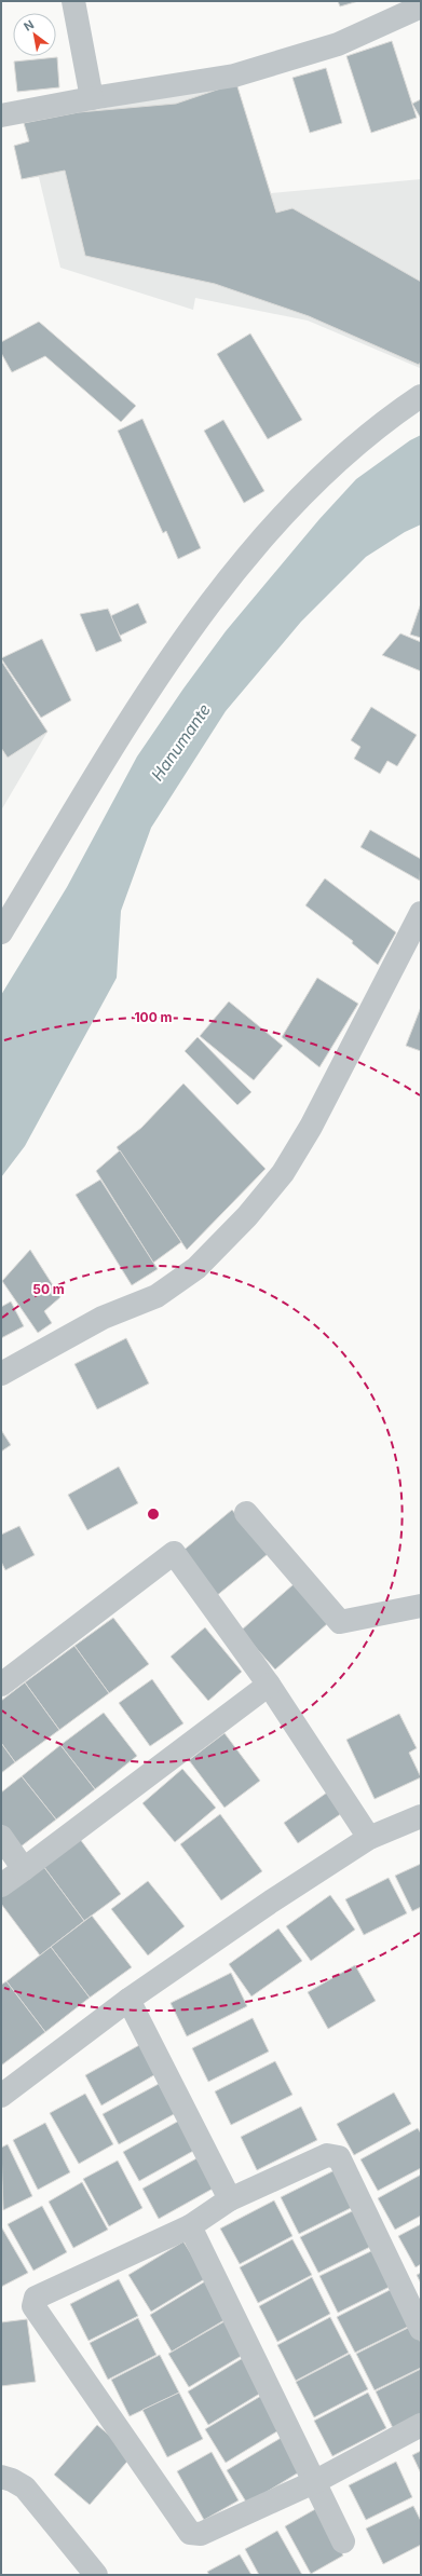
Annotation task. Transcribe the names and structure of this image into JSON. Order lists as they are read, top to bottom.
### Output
{
  "water": ["Hanumante"],
  "north": "top left",
  "rings": ["100 m", "50 m"]
}
